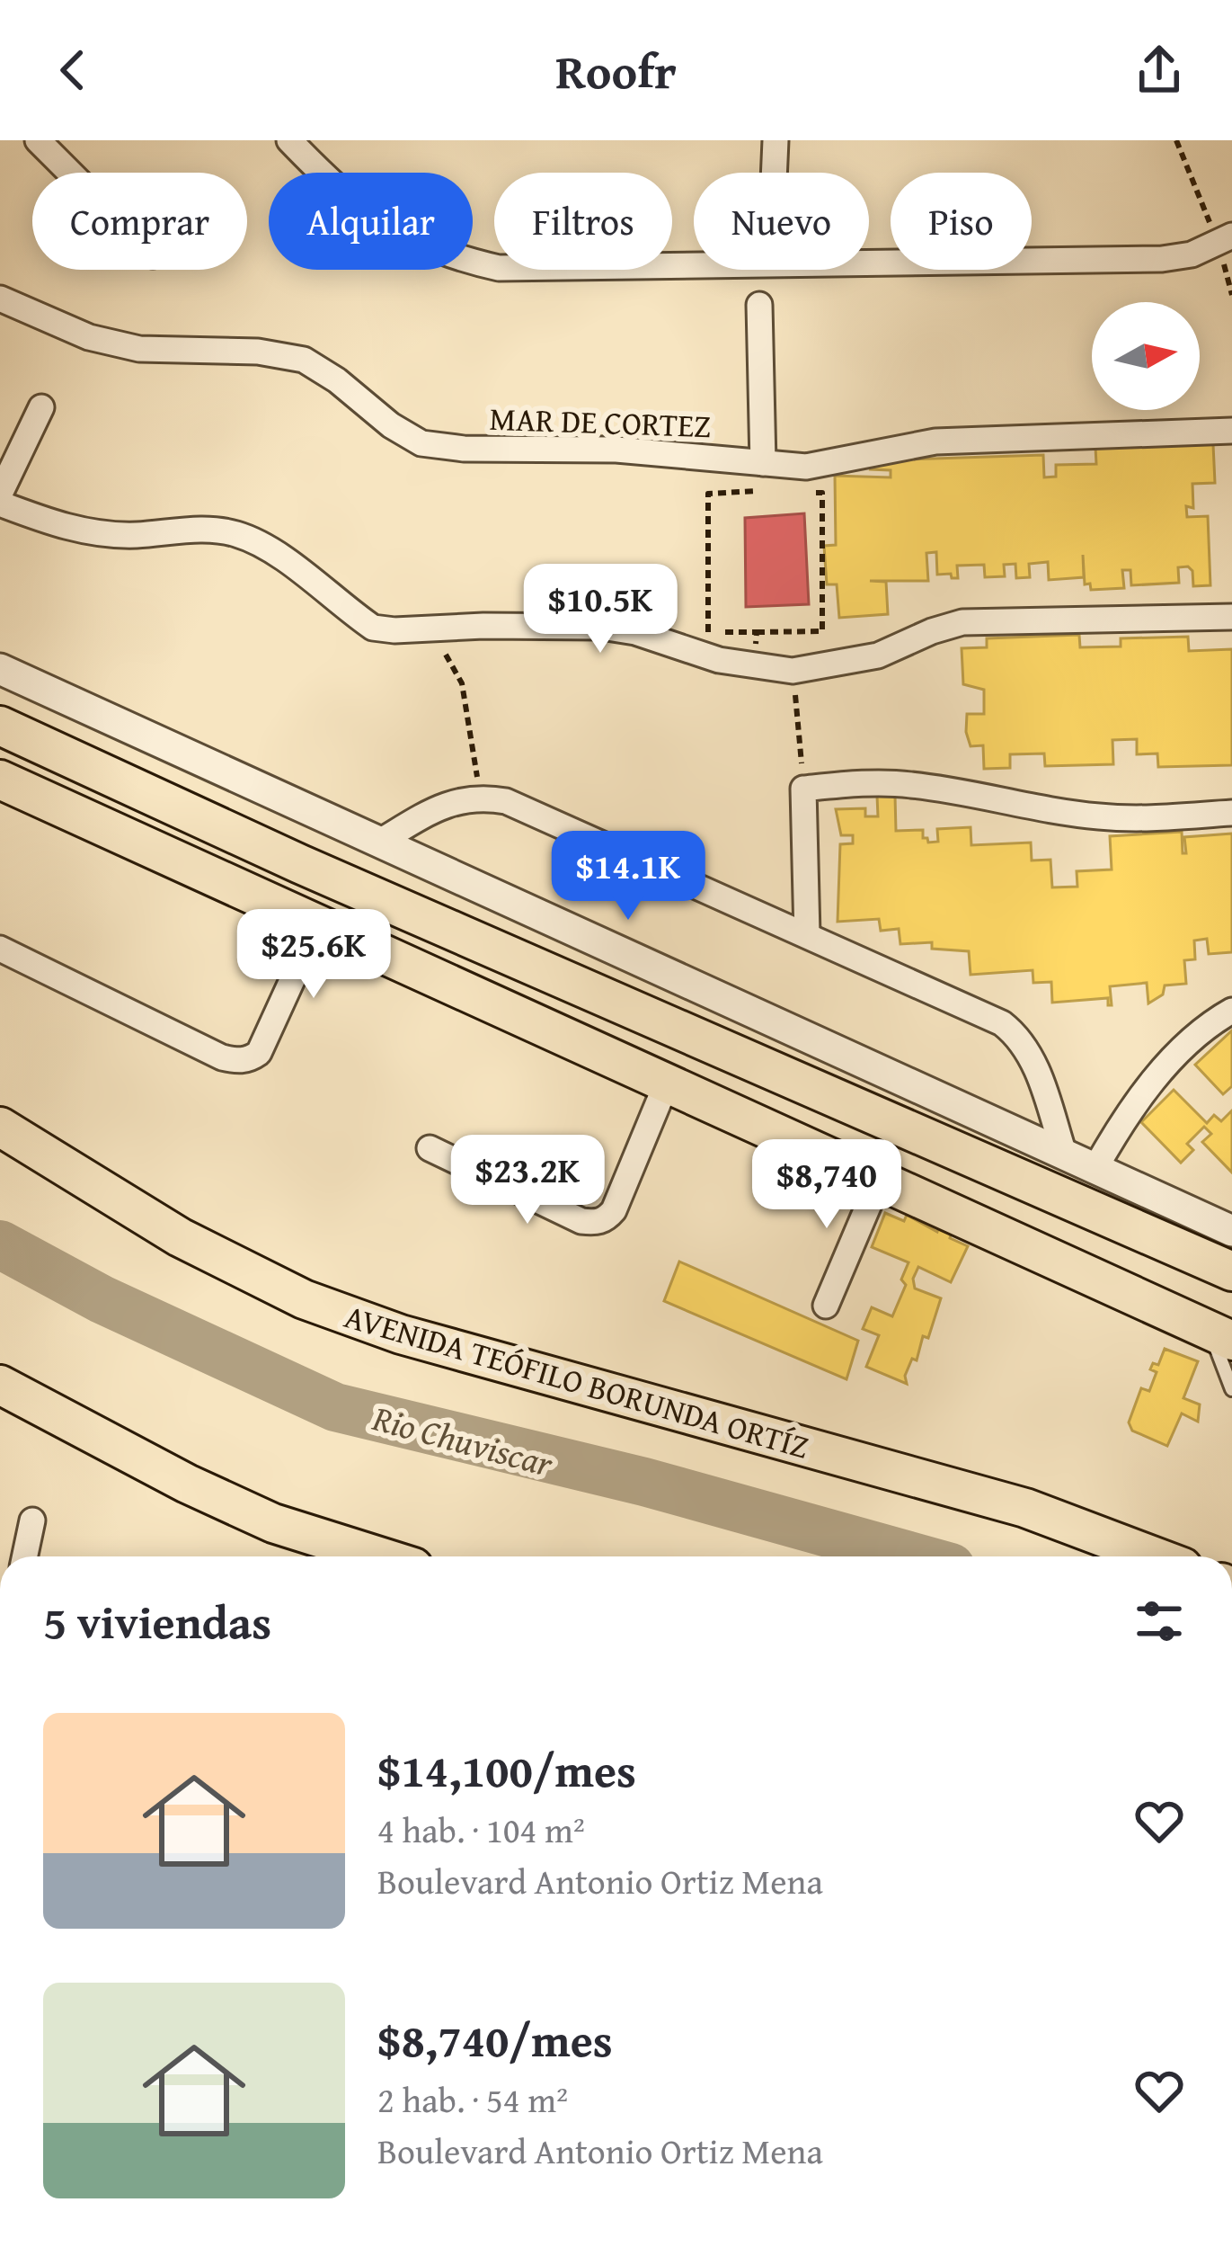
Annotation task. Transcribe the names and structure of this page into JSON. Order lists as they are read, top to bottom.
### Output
{
  "streets": {
    "main road": ["AVENIDA TEÓFILO BORUNDA ORTÍZ"],
    "street": ["MAR DE CORTEZ"]
  },
  "water": ["Rio Chuviscar"],
  "north": "right",
  "page": {
    "header": "Roofr",
    "chip": [
      "Comprar",
      "Alquilar",
      "Filtros",
      "Nuevo",
      "Piso"
    ],
    "price": [
      "$10.5K",
      "$14.1K",
      "$25.6K",
      "$23.2K",
      "$8,740"
    ],
    "heading": "5 viviendas",
    "list": [
      {
        "name": "$14,100/mes",
        "note": "4 hab. · 104 m² · Boulevard Antonio Ortiz Mena"
      },
      {
        "name": "$8,740/mes",
        "note": "2 hab. · 54 m² · Boulevard Antonio Ortiz Mena"
      }
    ]
  }
}
